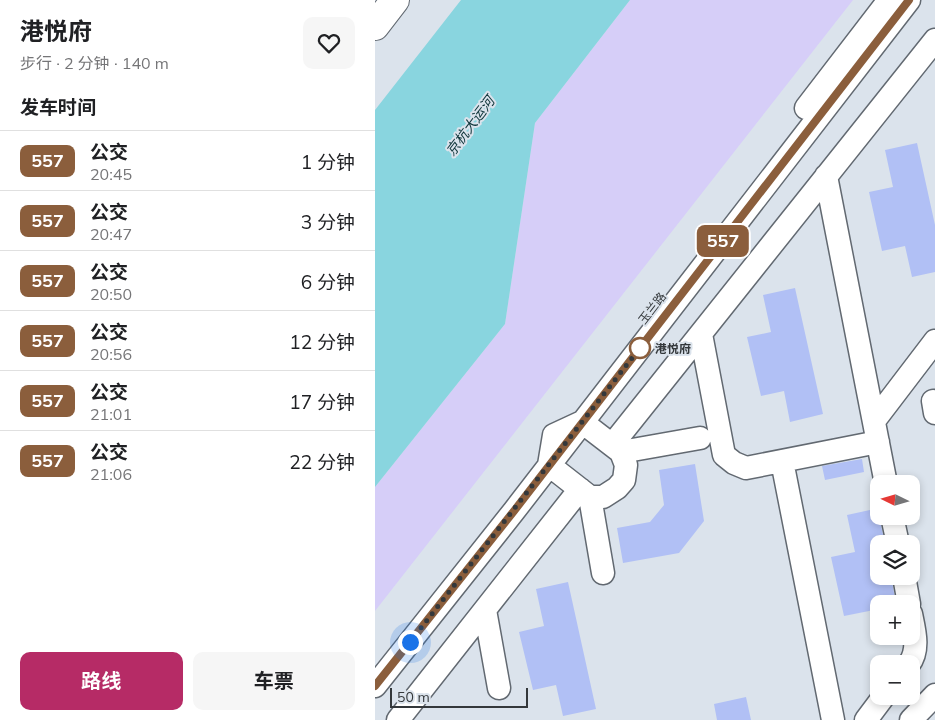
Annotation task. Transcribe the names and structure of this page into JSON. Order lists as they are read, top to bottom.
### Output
{
  "streets": {
    "street": ["玉兰路"]
  },
  "water": ["京杭大运河"],
  "places": ["港悦府"],
  "lines": ["bus line 557"],
  "scale_bar": "50 m",
  "north": "left",
  "page": {
    "heading": [
      ["港悦府", "步行 · 2 分钟 · 140 m"],
      "发车时间"
    ],
    "on_map": "557",
    "list": [
      {
        "mark": "557",
        "name": "公交",
        "note": "20:45",
        "value": "1 分钟"
      },
      {
        "mark": "557",
        "name": "公交",
        "note": "20:47",
        "value": "3 分钟"
      },
      {
        "mark": "557",
        "name": "公交",
        "note": "20:50",
        "value": "6 分钟"
      },
      {
        "mark": "557",
        "name": "公交",
        "note": "20:56",
        "value": "12 分钟"
      },
      {
        "mark": "557",
        "name": "公交",
        "note": "21:01",
        "value": "17 分钟"
      },
      {
        "mark": "557",
        "name": "公交",
        "note": "21:06",
        "value": "22 分钟"
      }
    ],
    "map_buttons": ["+", "−"],
    "buttons": ["路线", "车票"],
    "scale": "50 m"
  }
}
